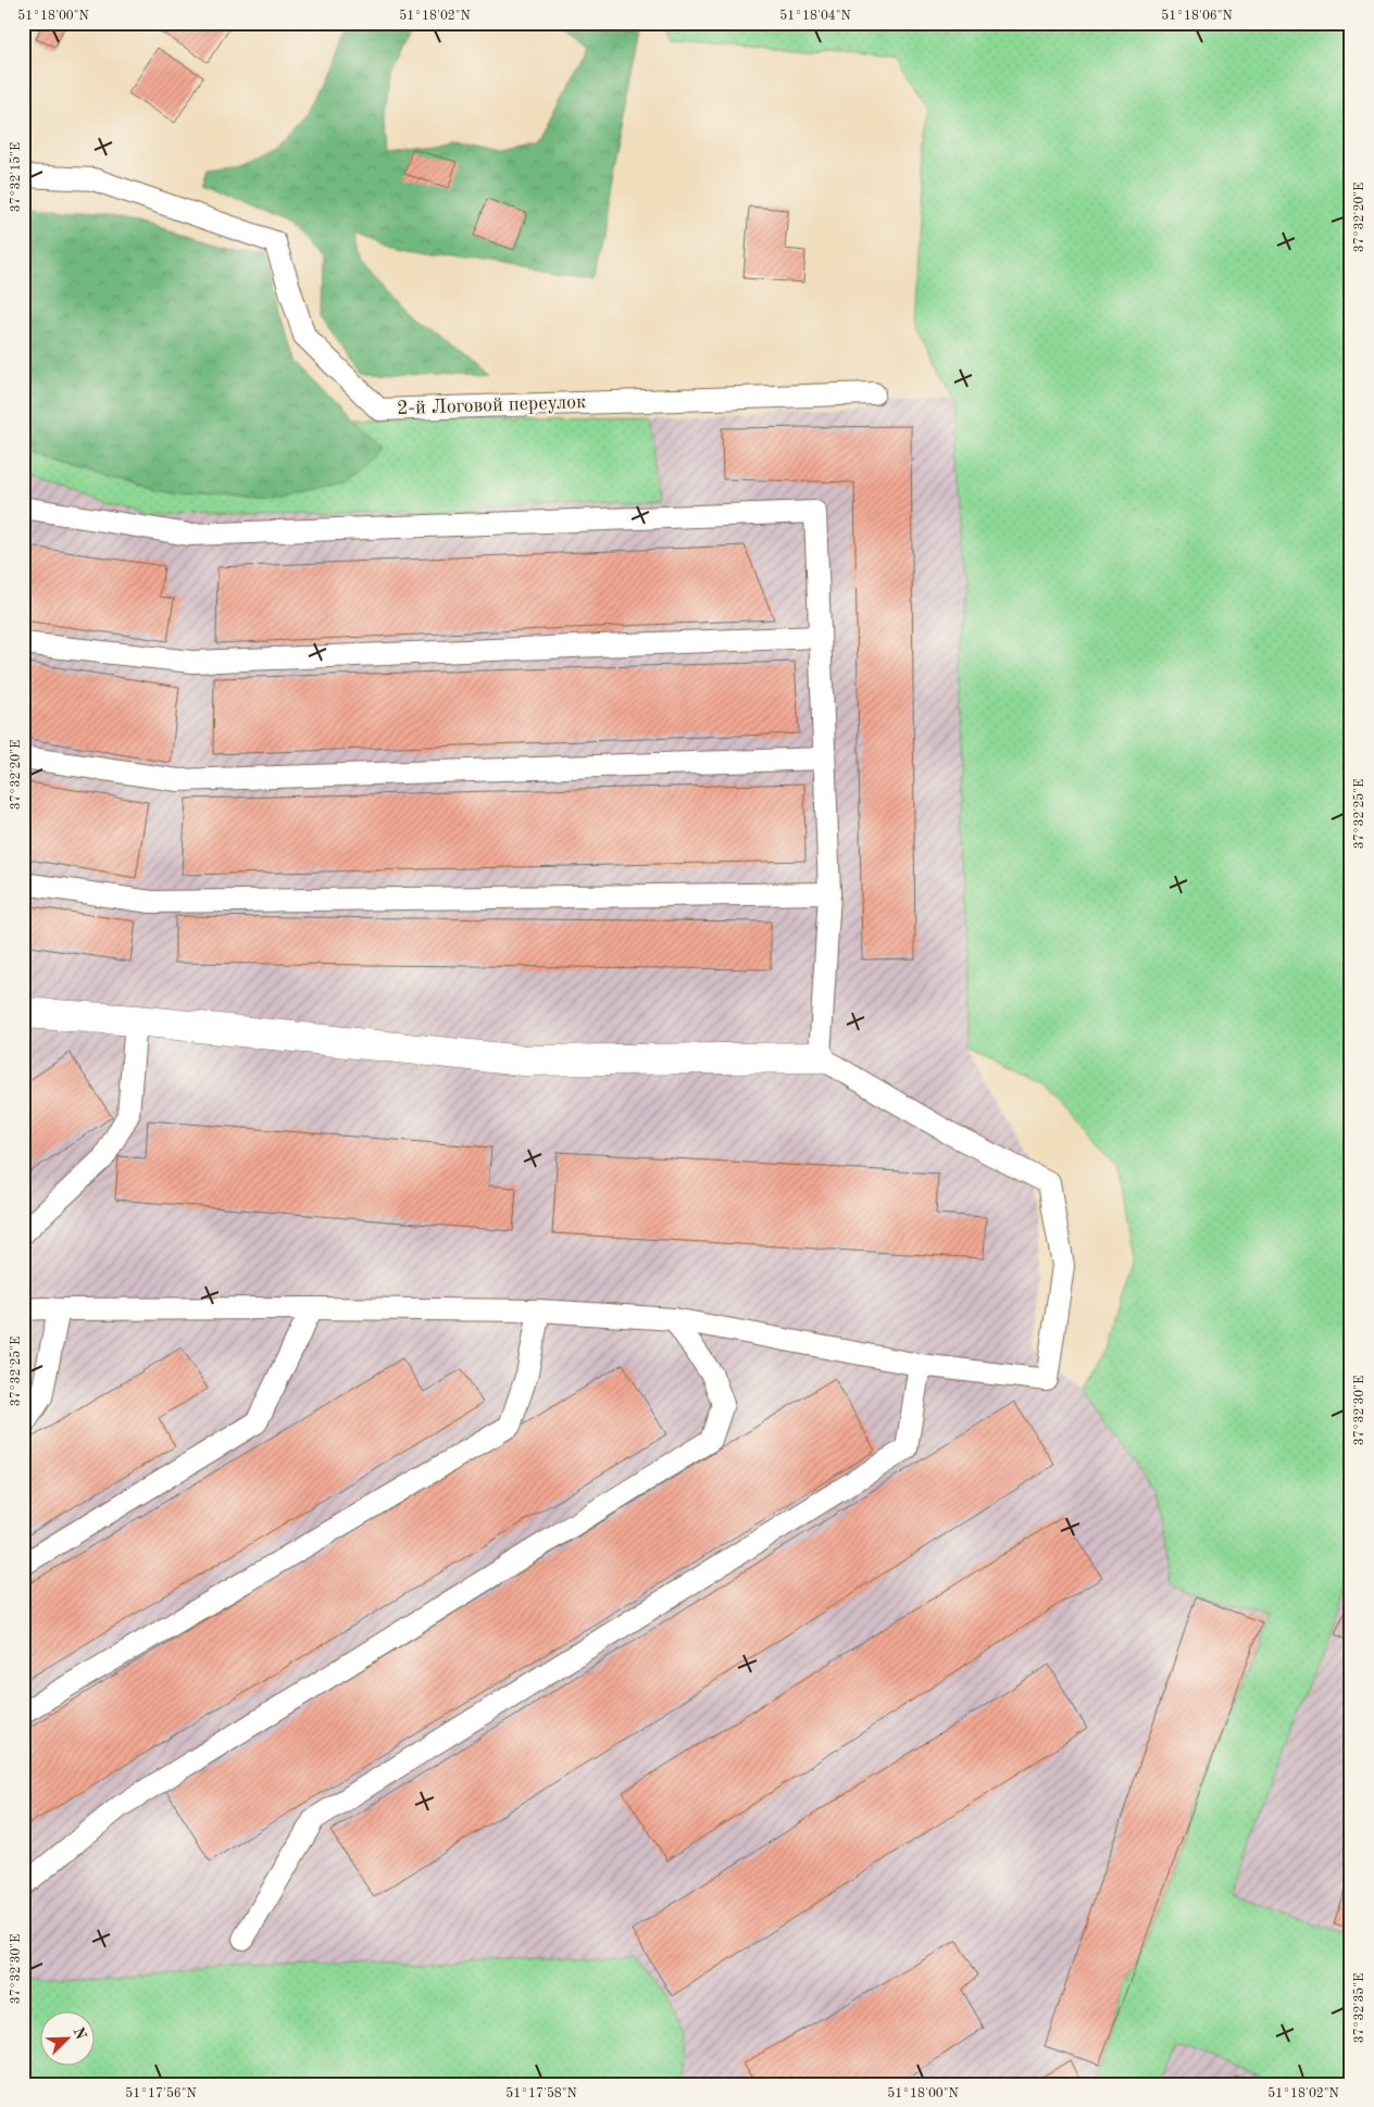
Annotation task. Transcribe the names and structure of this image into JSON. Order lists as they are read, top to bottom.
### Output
{
  "streets": {
    "lane": ["2-й Логовой переулок"]
  },
  "north": "top right",
  "coordinates": [
    "51°18'00\"N",
    "51°18'02\"N",
    "51°18'04\"N",
    "51°18'06\"N",
    "37°32'15\"E",
    "37°32'20\"E",
    "37°32'25\"E",
    "37°32'30\"E",
    "37°32'35\"E",
    "51°17'56\"N",
    "51°17'58\"N"
  ]
}
